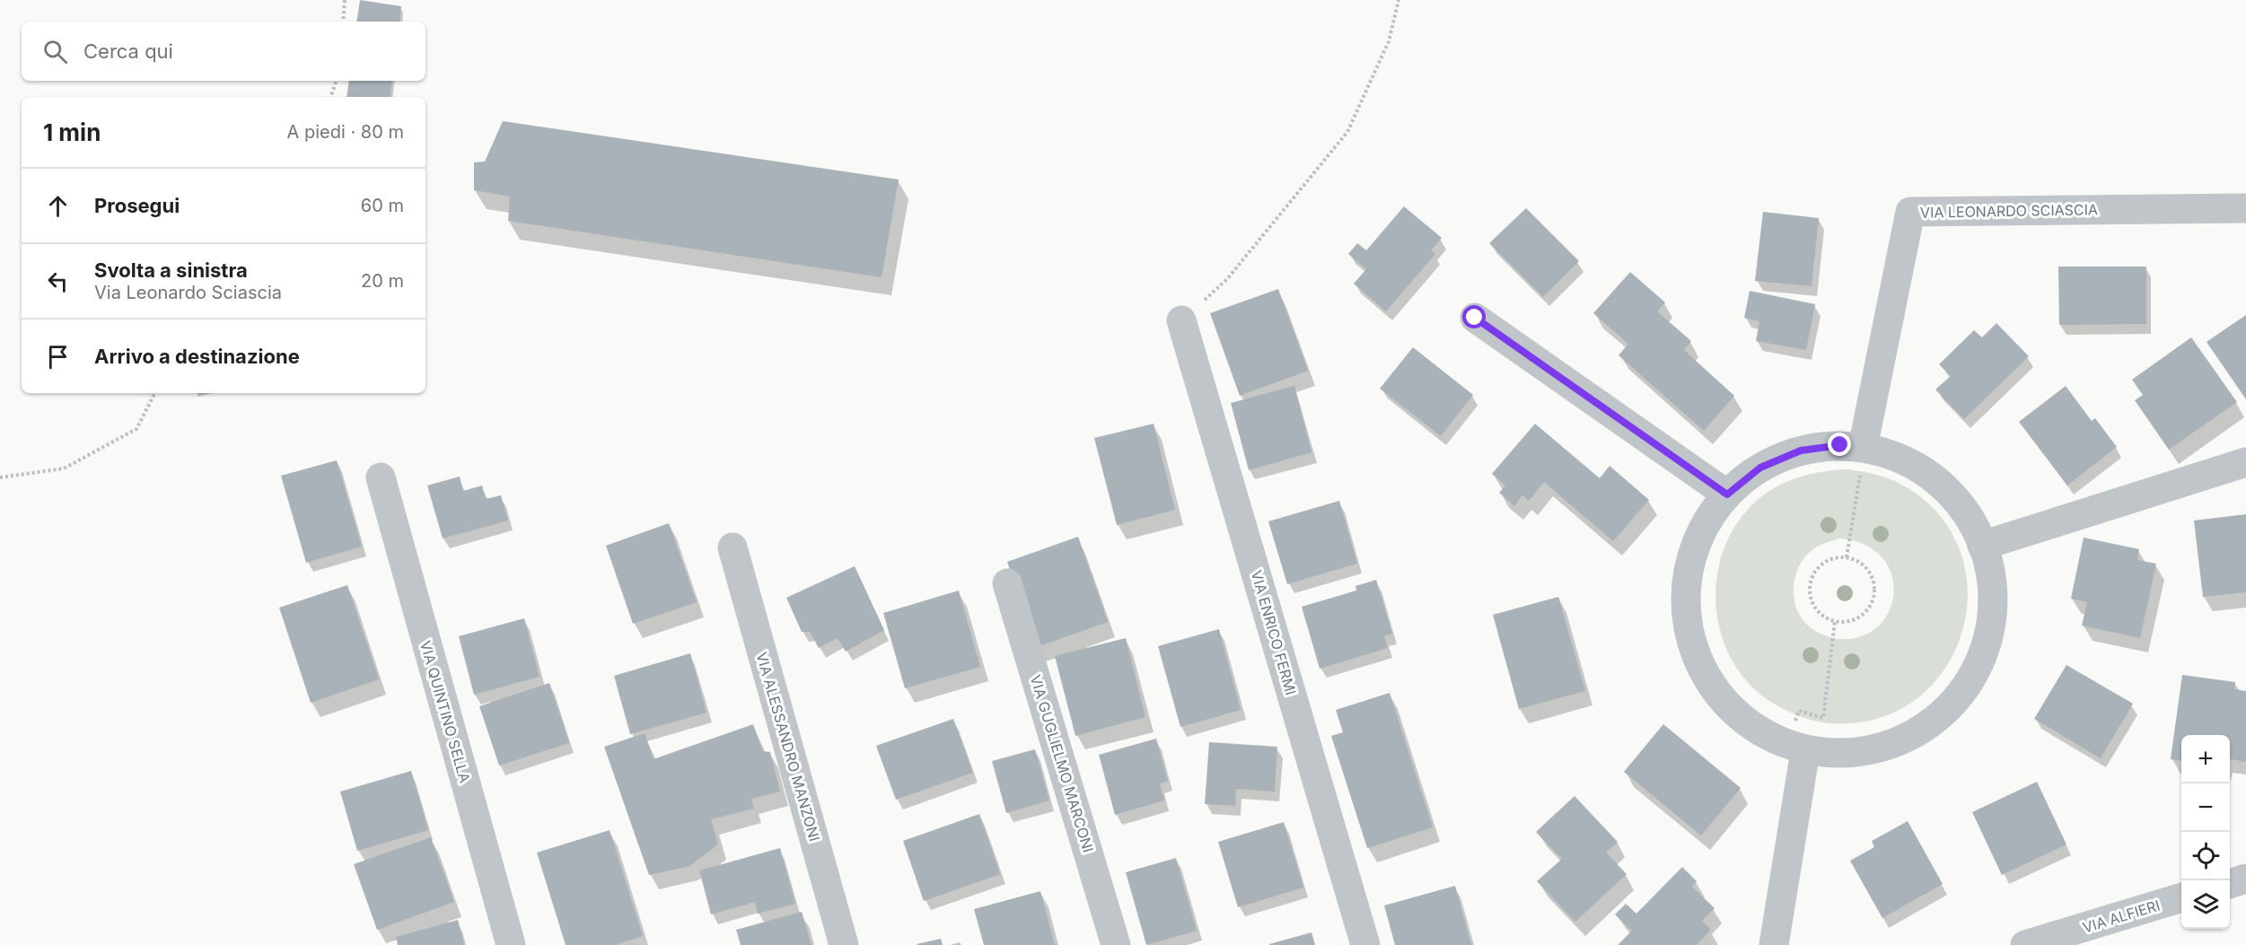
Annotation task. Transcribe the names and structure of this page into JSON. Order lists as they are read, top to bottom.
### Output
{
  "streets": {
    "street": [
      "VIA LEONARDO SCIASCIA",
      "VIA ENRICO FERMI",
      "VIA QUINTINO SELLA",
      "VIA ALESSANDRO MANZONI",
      "VIA GUGLIELMO MARCONI",
      "VIA ALFIERI"
    ]
  },
  "page": {
    "search": "Cerca qui",
    "heading": ["1 min", "A piedi · 80 m"],
    "list": [
      ["Prosegui", "60 m"],
      ["Svolta a sinistra", "Via Leonardo Sciascia", "20 m"],
      "Arrivo a destinazione"
    ],
    "map_buttons": ["+", "−"]
  }
}
